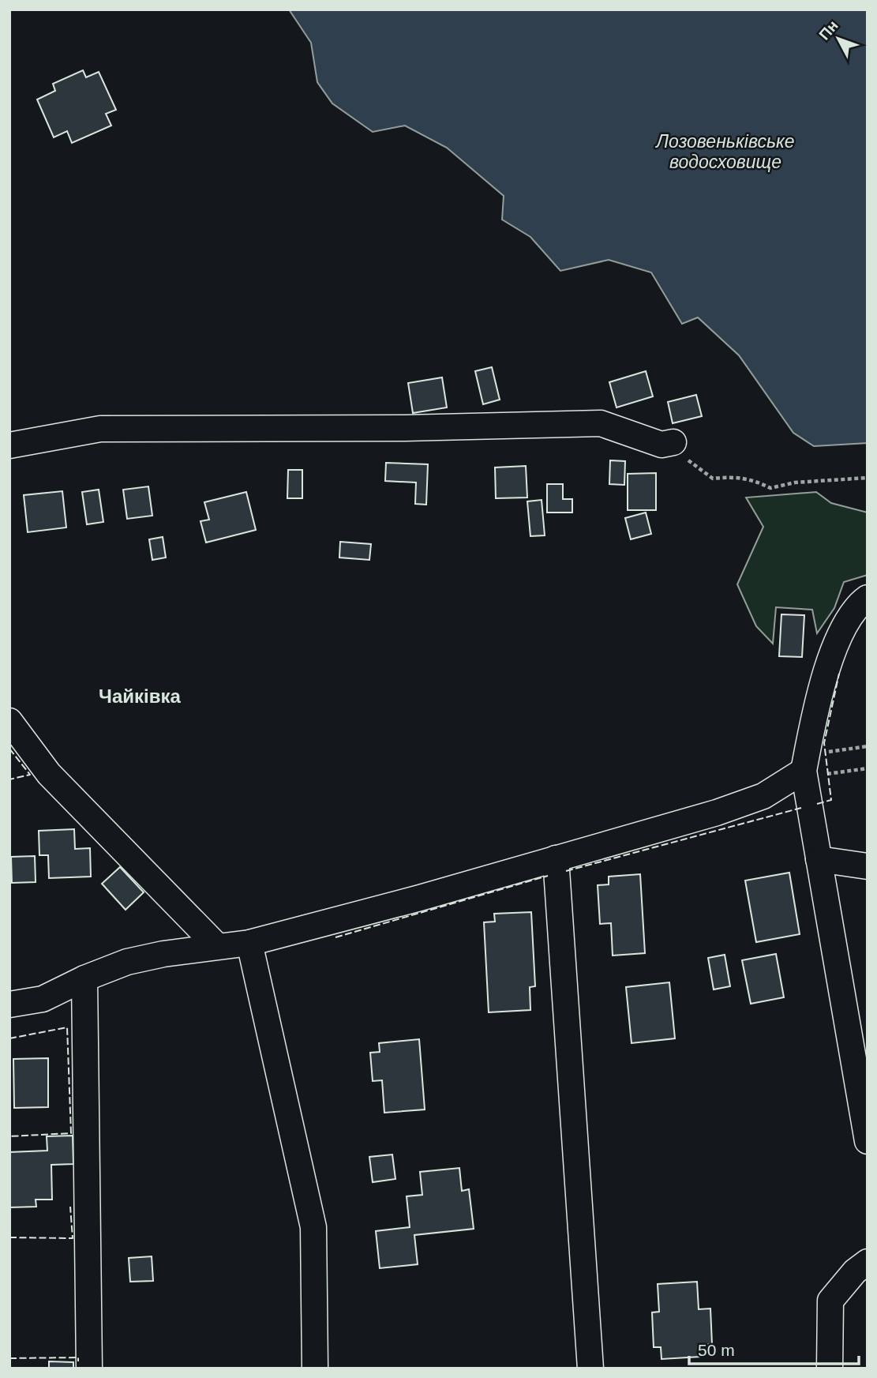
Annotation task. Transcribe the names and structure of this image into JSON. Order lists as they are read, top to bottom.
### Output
{
  "districts": ["Чайківка"],
  "water": ["Лозовеньківське водосховище"],
  "scale_bar": "50 m",
  "north": "top left"
}
